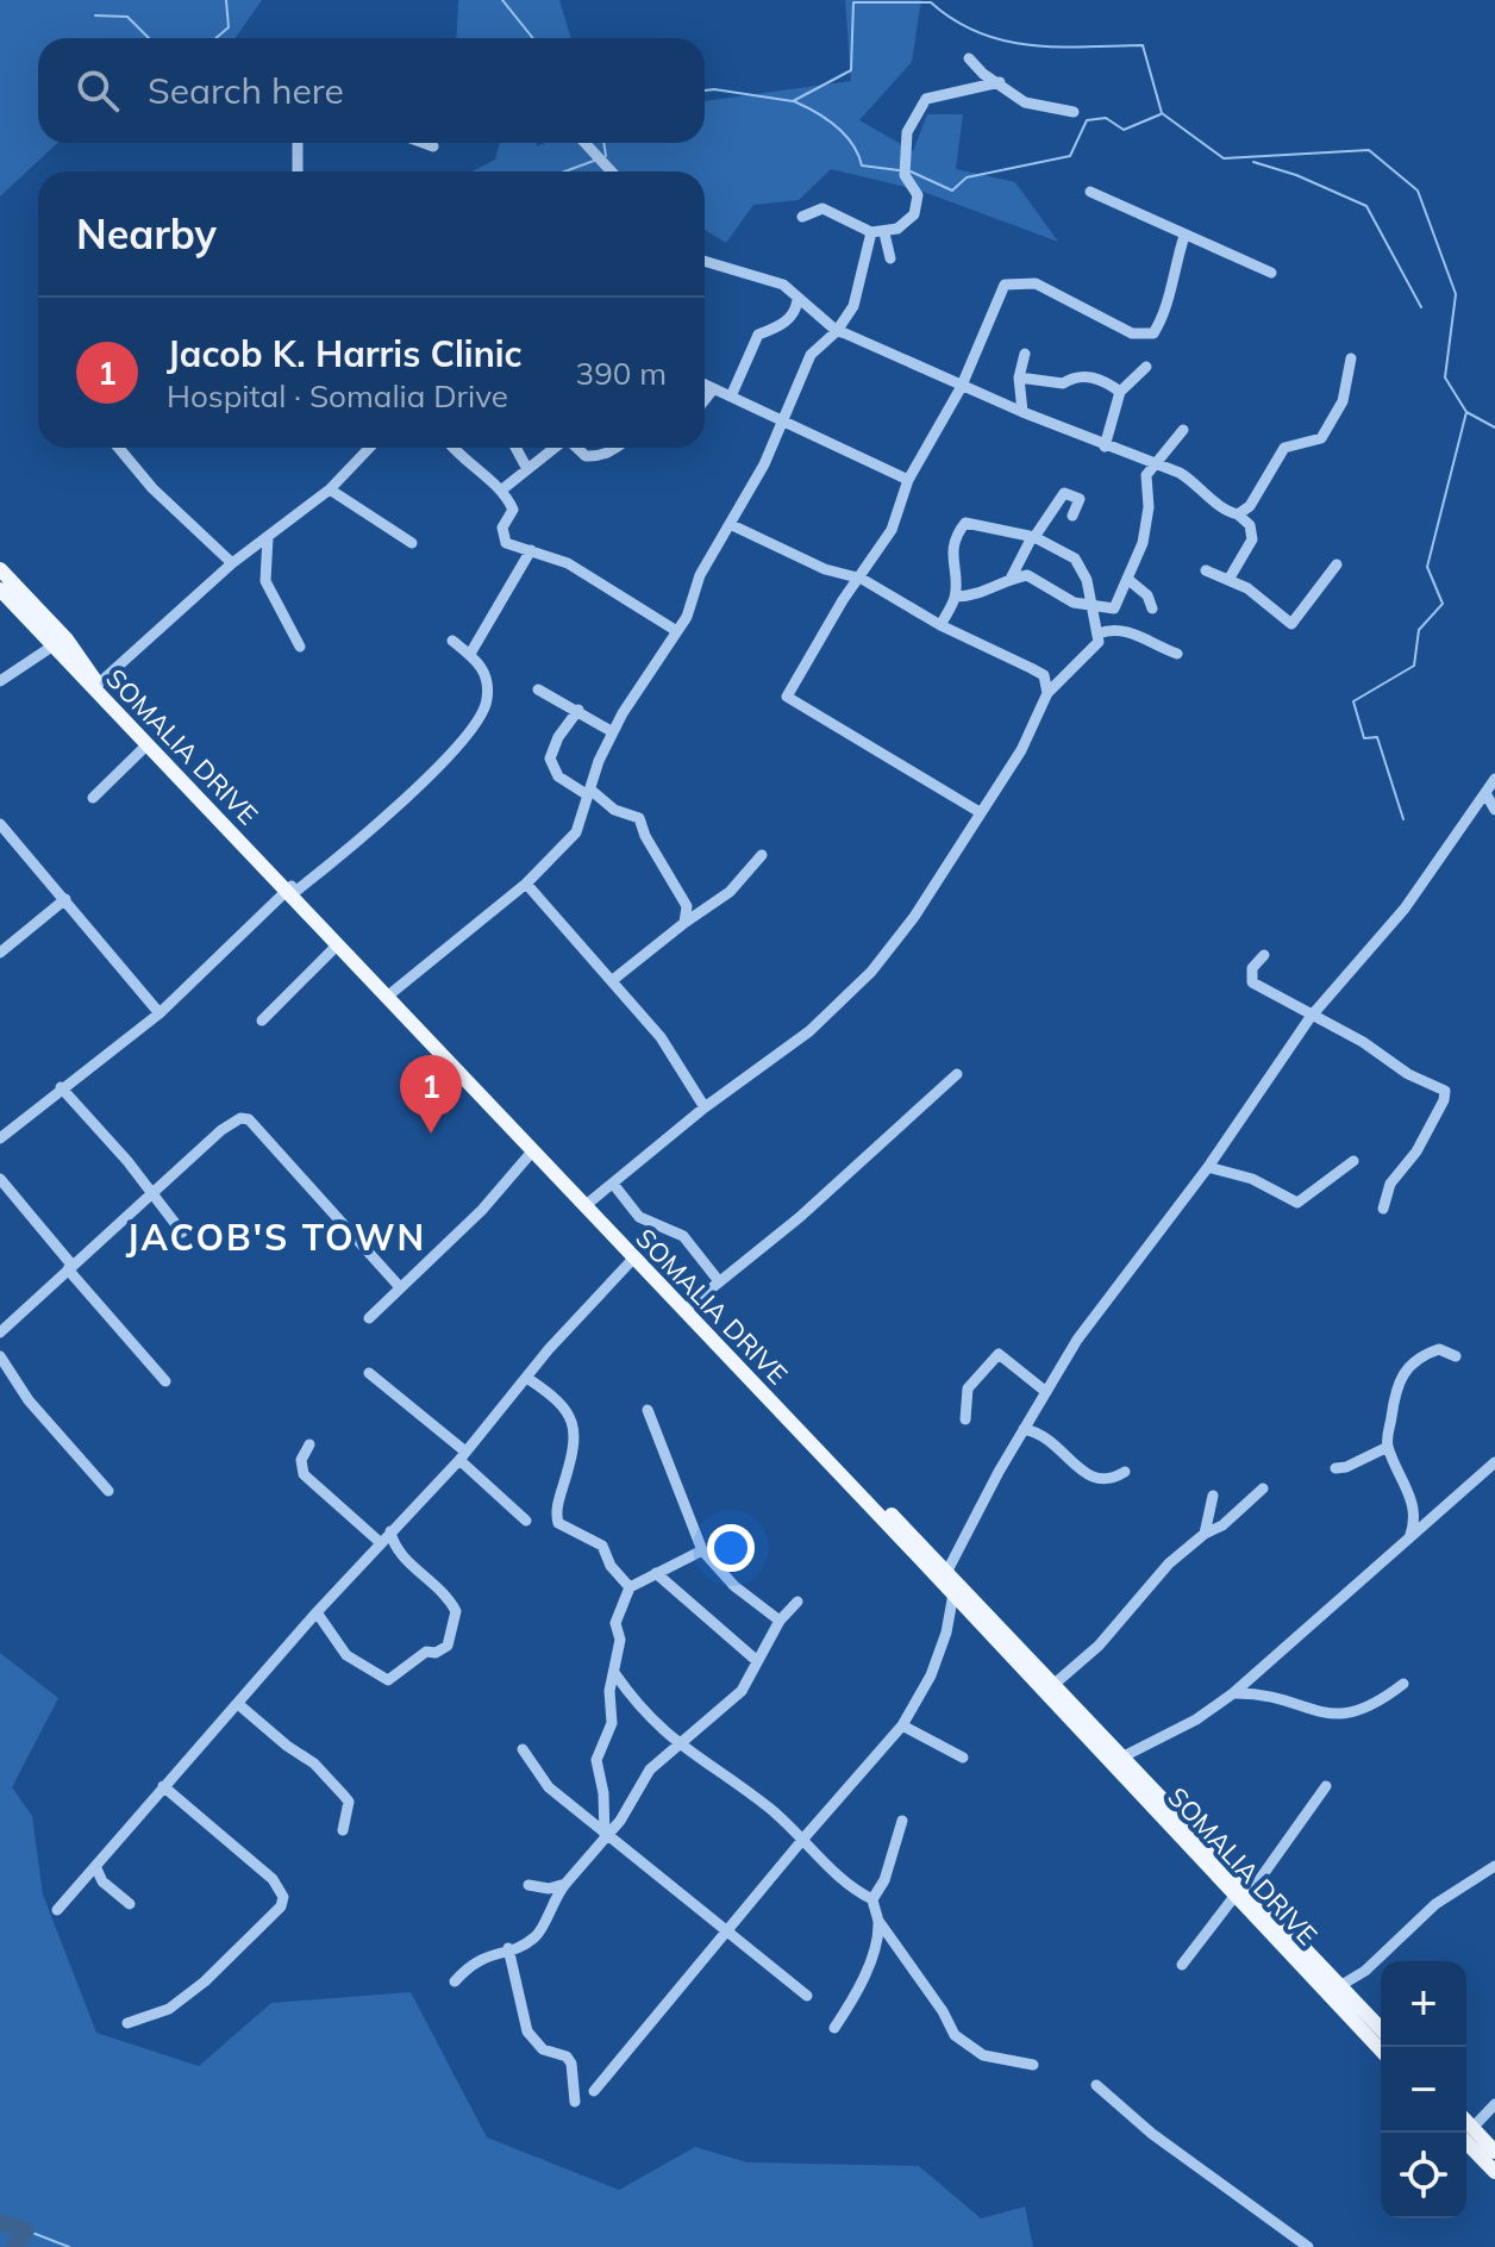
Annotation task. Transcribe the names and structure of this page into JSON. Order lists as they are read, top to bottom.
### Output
{
  "streets": {
    "main road": ["SOMALIA DRIVE"]
  },
  "districts": ["JACOB'S TOWN"],
  "page": {
    "search": "Search here",
    "heading": "Nearby",
    "list": [
      {
        "mark": "1",
        "name": "Jacob K. Harris Clinic",
        "note": "Hospital · Somalia Drive",
        "value": "390 m"
      }
    ],
    "pins": "1",
    "map_buttons": ["+", "−"]
  }
}
